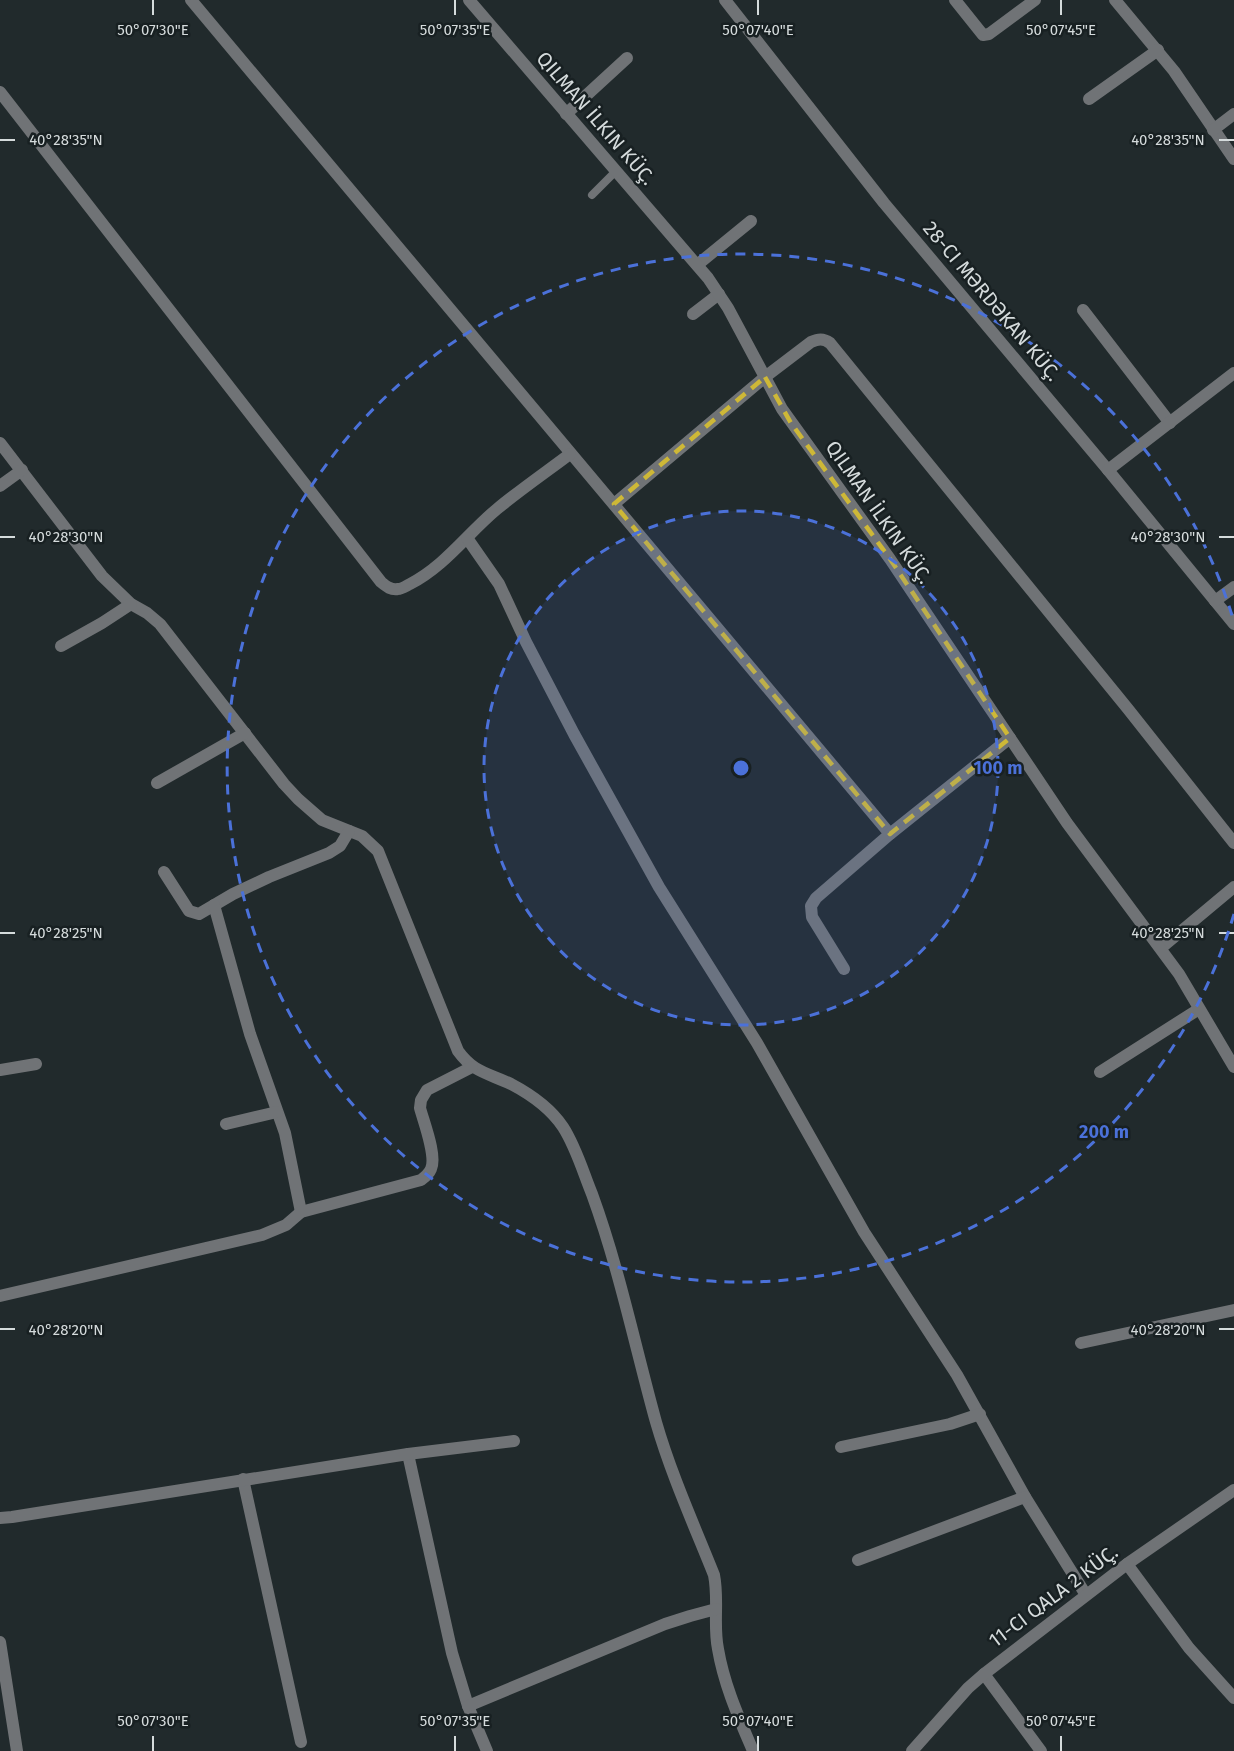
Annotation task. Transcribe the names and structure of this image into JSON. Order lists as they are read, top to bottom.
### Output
{
  "streets": {
    "street": ["28-CI MƏRDƏKAN KÜÇ.", "11-CI QALA 2 KÜÇ."]
  },
  "coordinates": [
    "50°07'30\"E",
    "50°07'35\"E",
    "50°07'40\"E",
    "50°07'45\"E",
    "40°28'35\"N",
    "40°28'30\"N",
    "40°28'25\"N",
    "40°28'20\"N"
  ],
  "rings": ["100 m", "200 m"]
}
